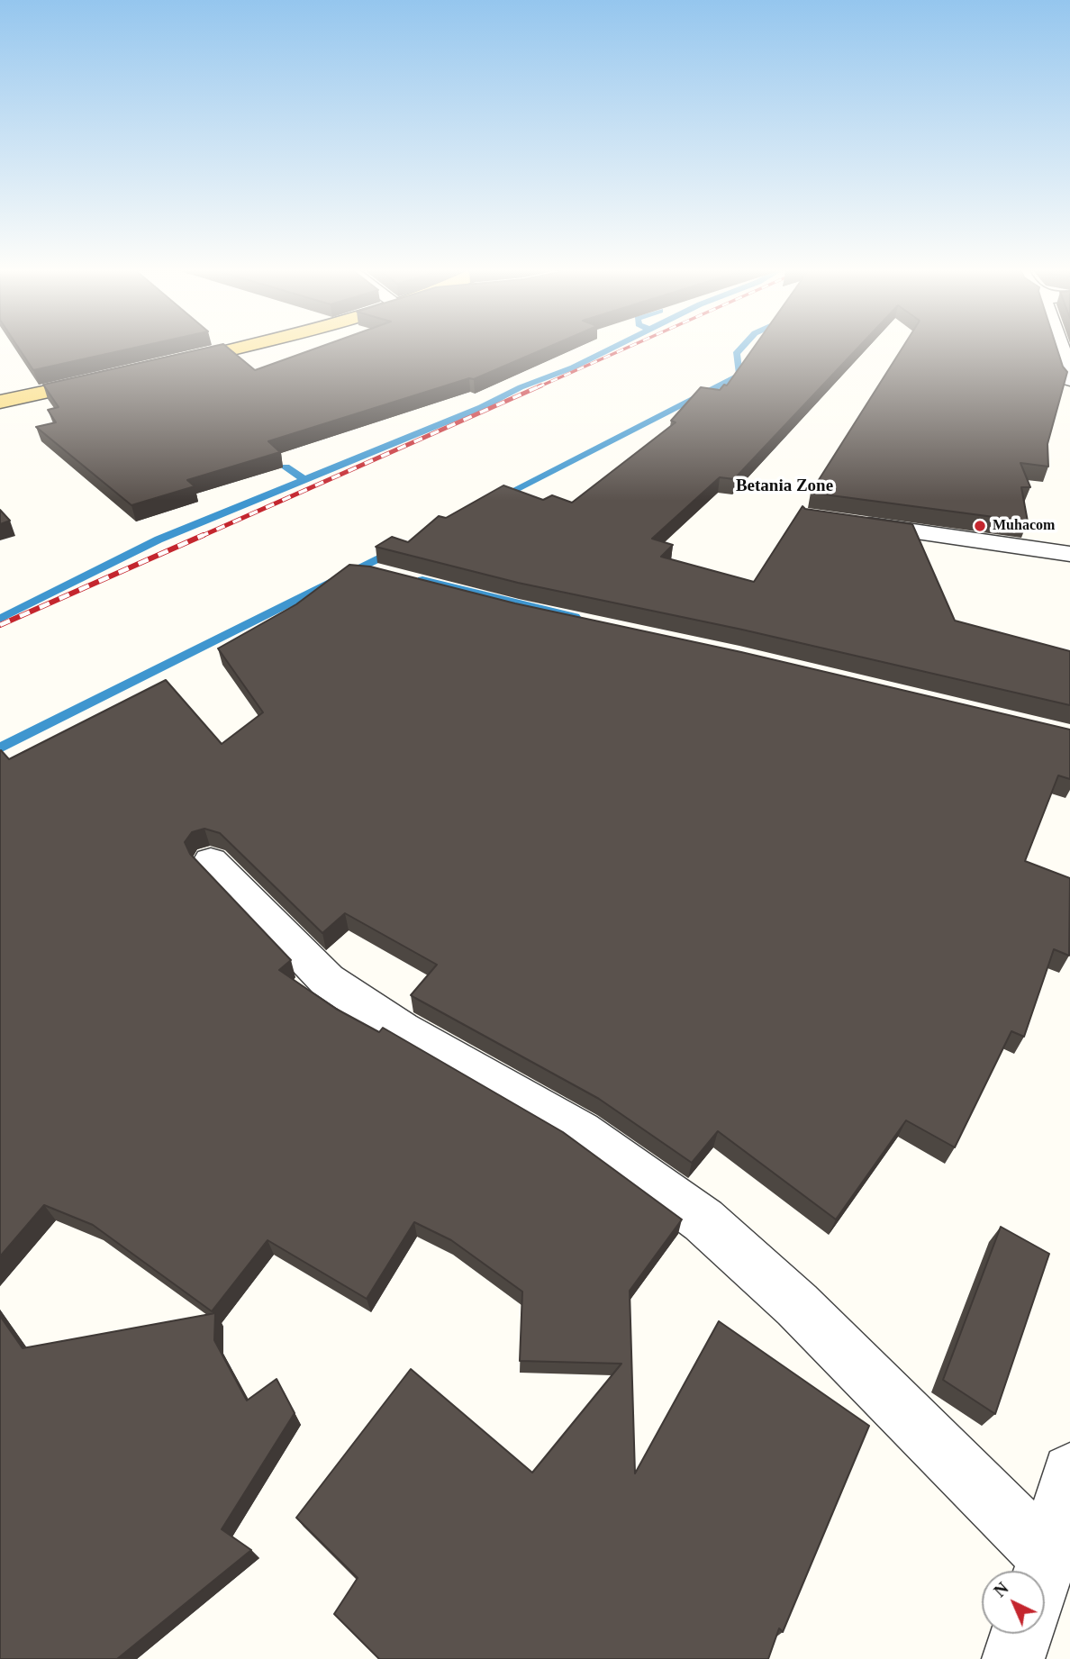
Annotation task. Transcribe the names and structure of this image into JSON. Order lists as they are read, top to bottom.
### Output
{
  "districts": ["Betania Zone"],
  "places": ["Muhacom"],
  "north": "top left"
}
